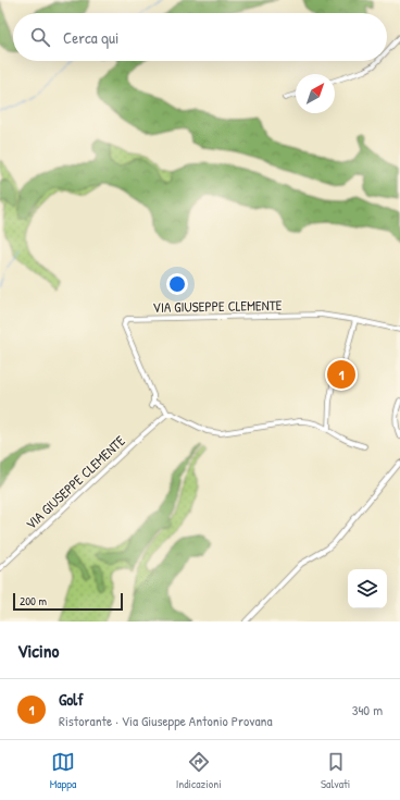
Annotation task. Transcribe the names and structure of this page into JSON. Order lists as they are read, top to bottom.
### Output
{
  "streets": {
    "street": ["VIA GIUSEPPE CLEMENTE"]
  },
  "scale_bar": "200 m",
  "north": "top right",
  "page": {
    "search": "Cerca qui",
    "pins": "1",
    "scale": "200 m",
    "heading": "Vicino",
    "list": [
      {
        "mark": "1",
        "name": "Golf",
        "note": "Ristorante · Via Giuseppe Antonio Provana",
        "value": "340 m"
      }
    ],
    "nav": ["Mappa", "Indicazioni", "Salvati"]
  }
}
